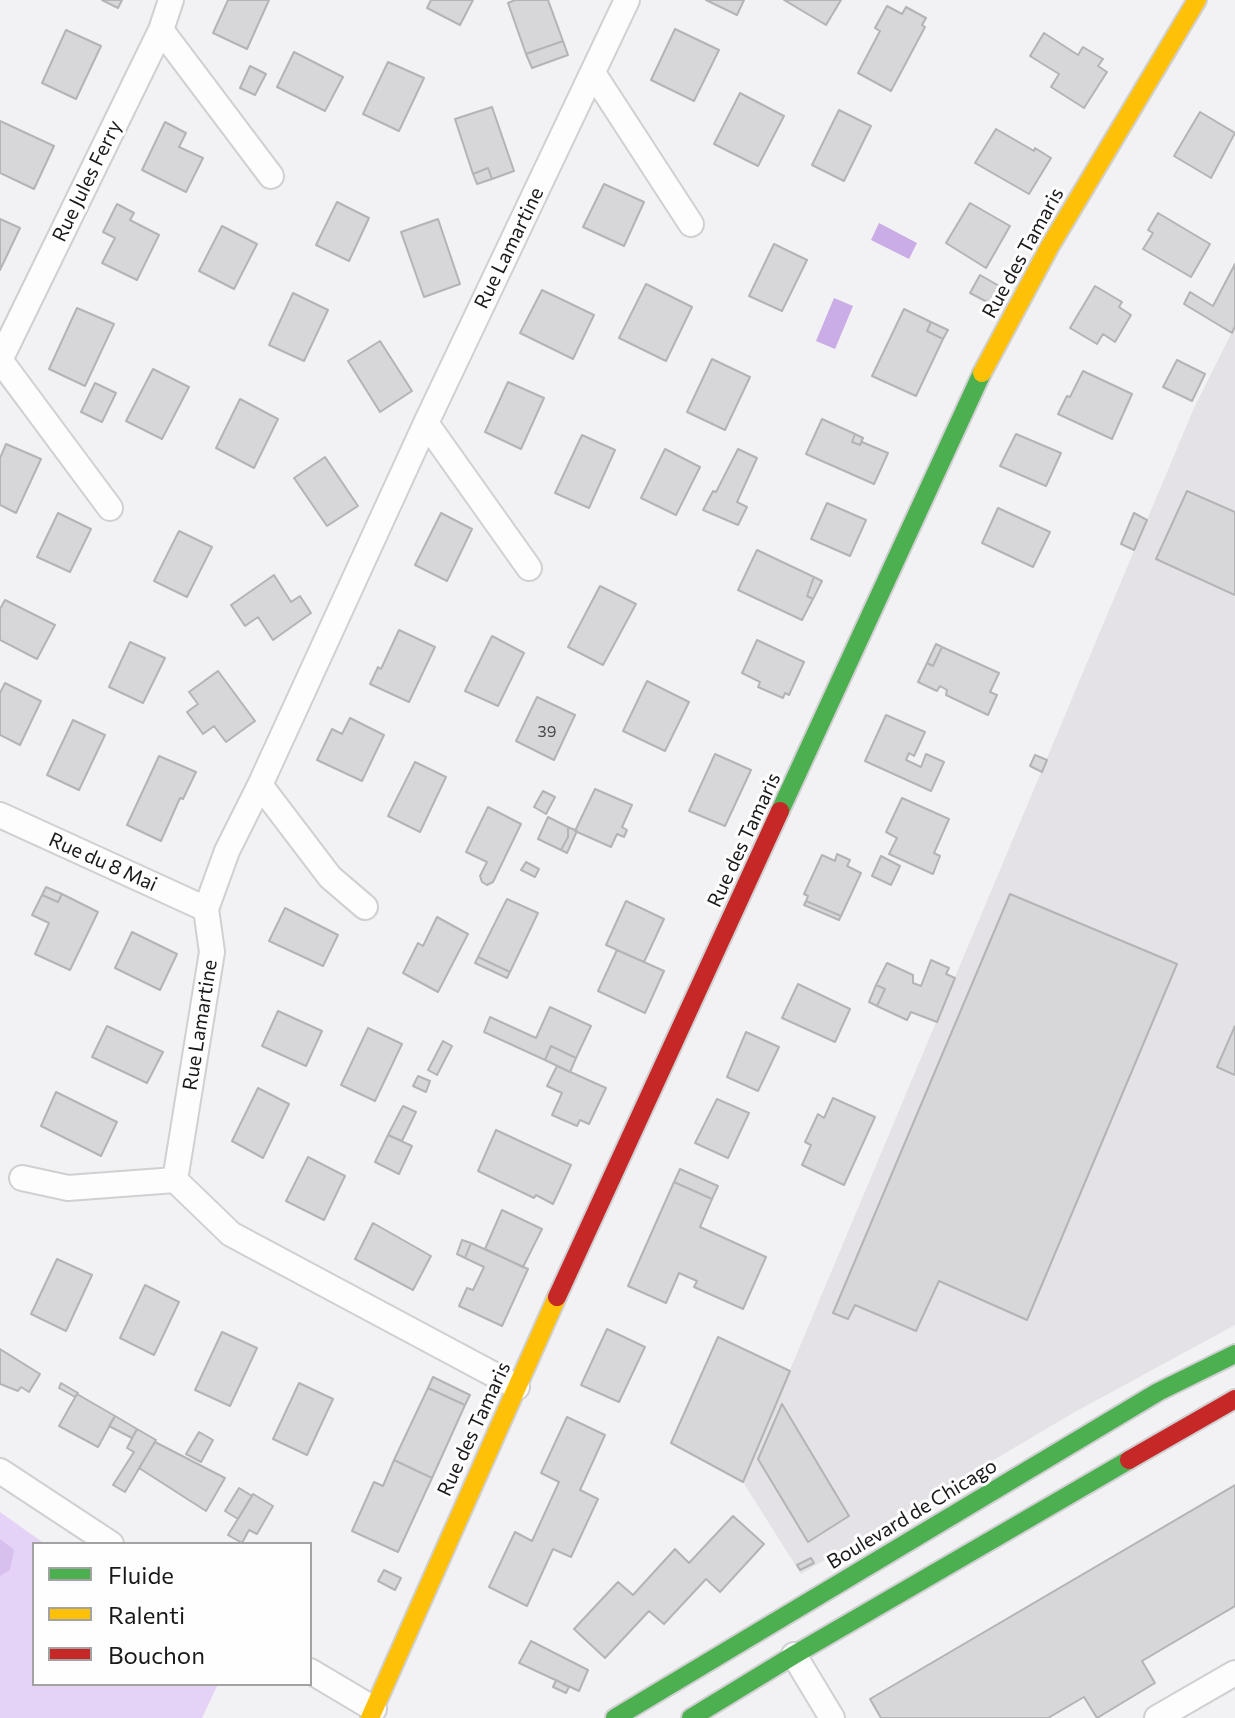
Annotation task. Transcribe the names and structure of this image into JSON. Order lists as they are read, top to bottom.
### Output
{
  "streets": {
    "street": [
      "Rue Jules Ferry",
      "Rue Lamartine",
      "Rue des Tamaris",
      "Rue du 8 Mai",
      "Boulevard de Chicago"
    ]
  },
  "crossings": [
    ["Rue Lamartine", "Rue du 8 Mai"]
  ],
  "house_numbers": ["39"],
  "legend": ["Fluide", "Ralenti", "Bouchon"]
}
